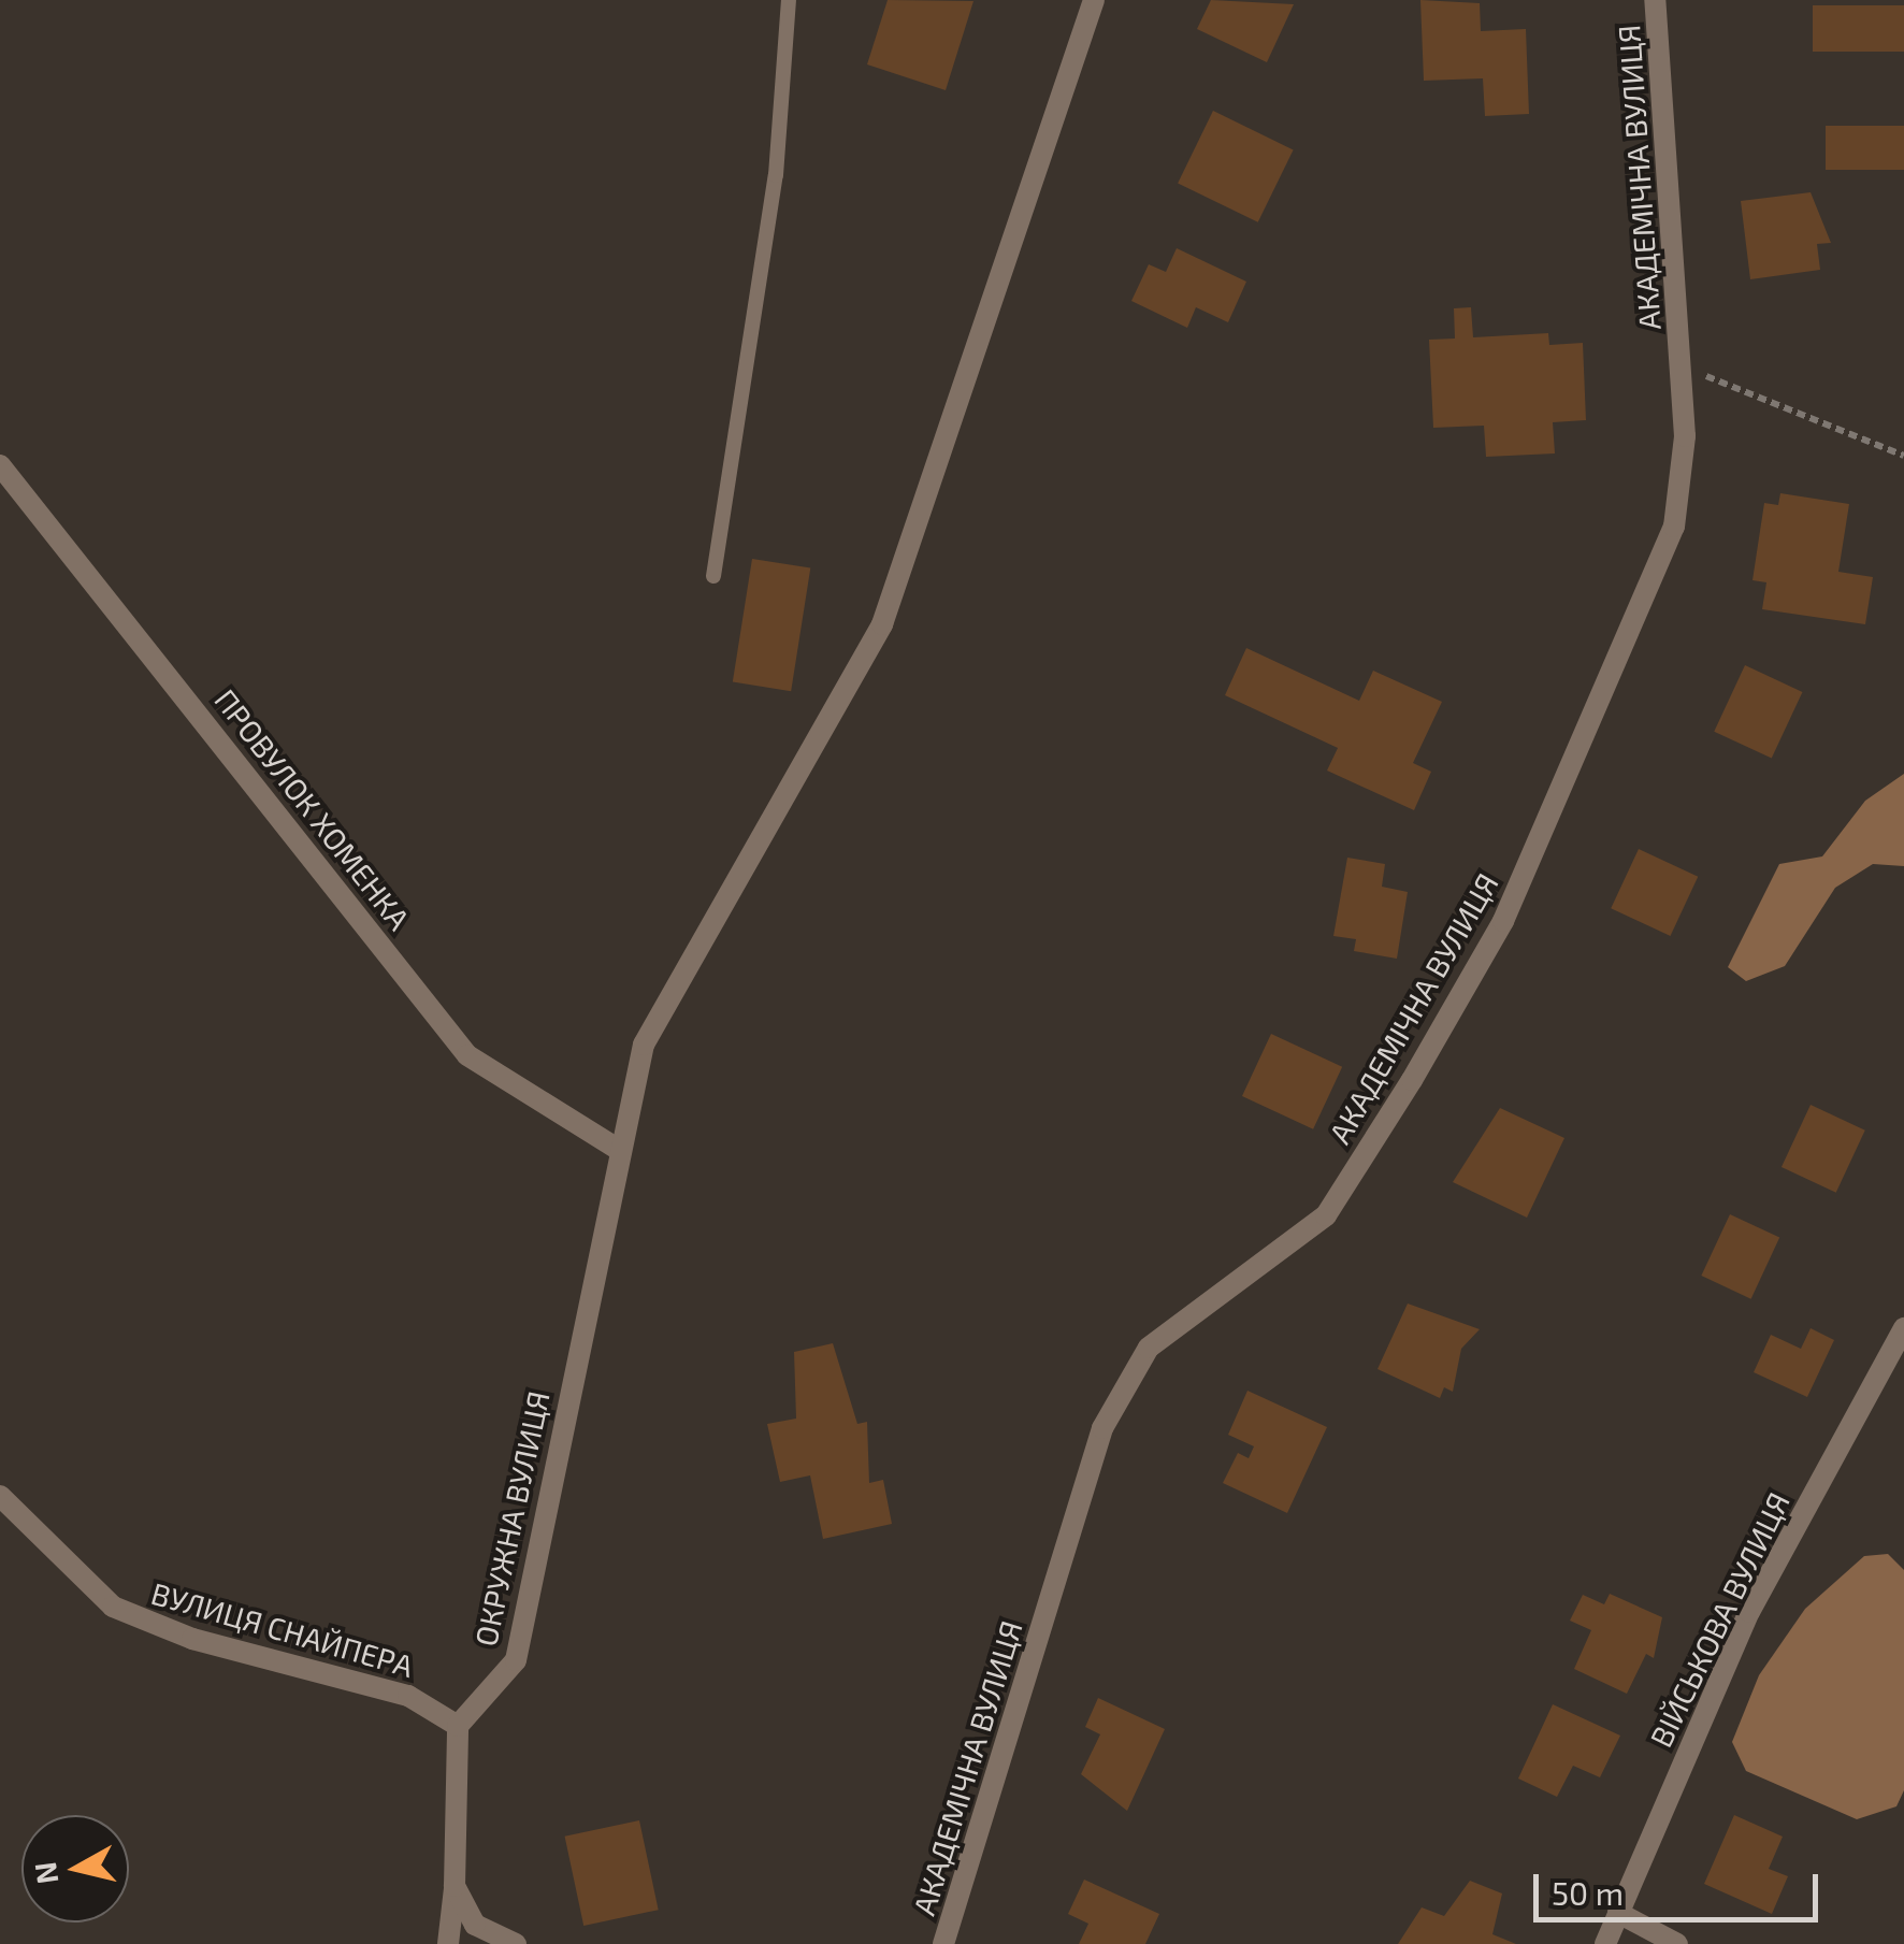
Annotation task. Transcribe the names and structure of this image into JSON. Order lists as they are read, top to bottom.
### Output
{
  "streets": {
    "street": [
      "АКАДЕМІЧНА ВУЛИЦЯ",
      "ПРОВУЛОК ХОМЕНКА",
      "ОКРУЖНА ВУЛИЦЯ",
      "ВІЙСЬКОВА ВУЛИЦЯ",
      "ВУЛИЦЯ СНАЙПЕРА"
    ]
  },
  "crossings": [
    ["ПРОВУЛОК ХОМЕНКА", "ОКРУЖНА ВУЛИЦЯ"],
    ["ОКРУЖНА ВУЛИЦЯ", "ВУЛИЦЯ СНАЙПЕРА"]
  ],
  "scale_bar": "50 m",
  "north": "left"
}
